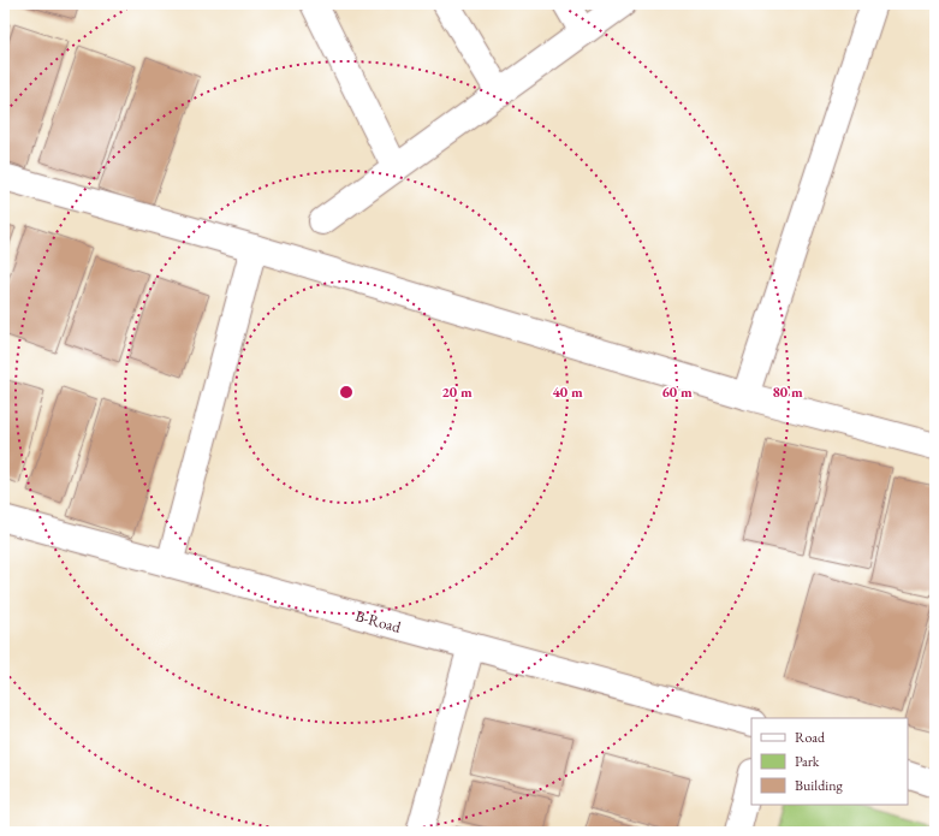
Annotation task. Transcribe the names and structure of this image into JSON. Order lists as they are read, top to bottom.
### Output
{
  "streets": {
    "street": ["B-Road"]
  },
  "legend": ["Road", "Park", "Building"],
  "rings": [
    "20 m",
    "40 m",
    "60 m",
    "80 m"
  ]
}
